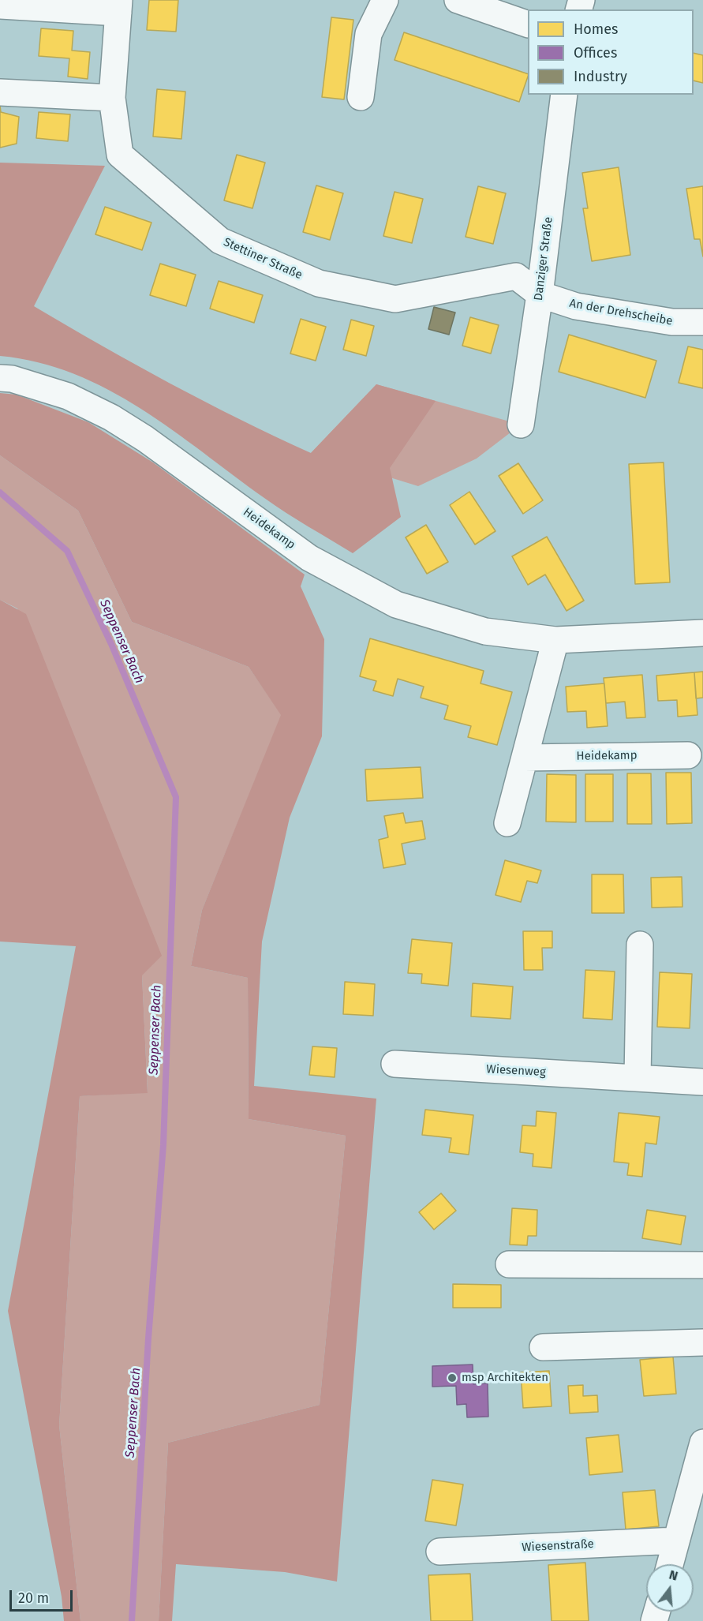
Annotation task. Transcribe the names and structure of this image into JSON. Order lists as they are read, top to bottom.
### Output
{
  "streets": {
    "street": [
      "Stettiner Straße",
      "Danziger Straße",
      "An der Drehscheibe",
      "Heidekamp",
      "Wiesenweg",
      "Wiesenstraße"
    ]
  },
  "crossings": [
    ["Stettiner Straße", "Danziger Straße"],
    ["Stettiner Straße", "An der Drehscheibe"],
    ["Danziger Straße", "An der Drehscheibe"]
  ],
  "water": ["Seppenser Bach"],
  "places": ["msp Architekten"],
  "legend": ["Homes", "Offices", "Industry"],
  "scale_bar": "20 m",
  "north": "top"
}
